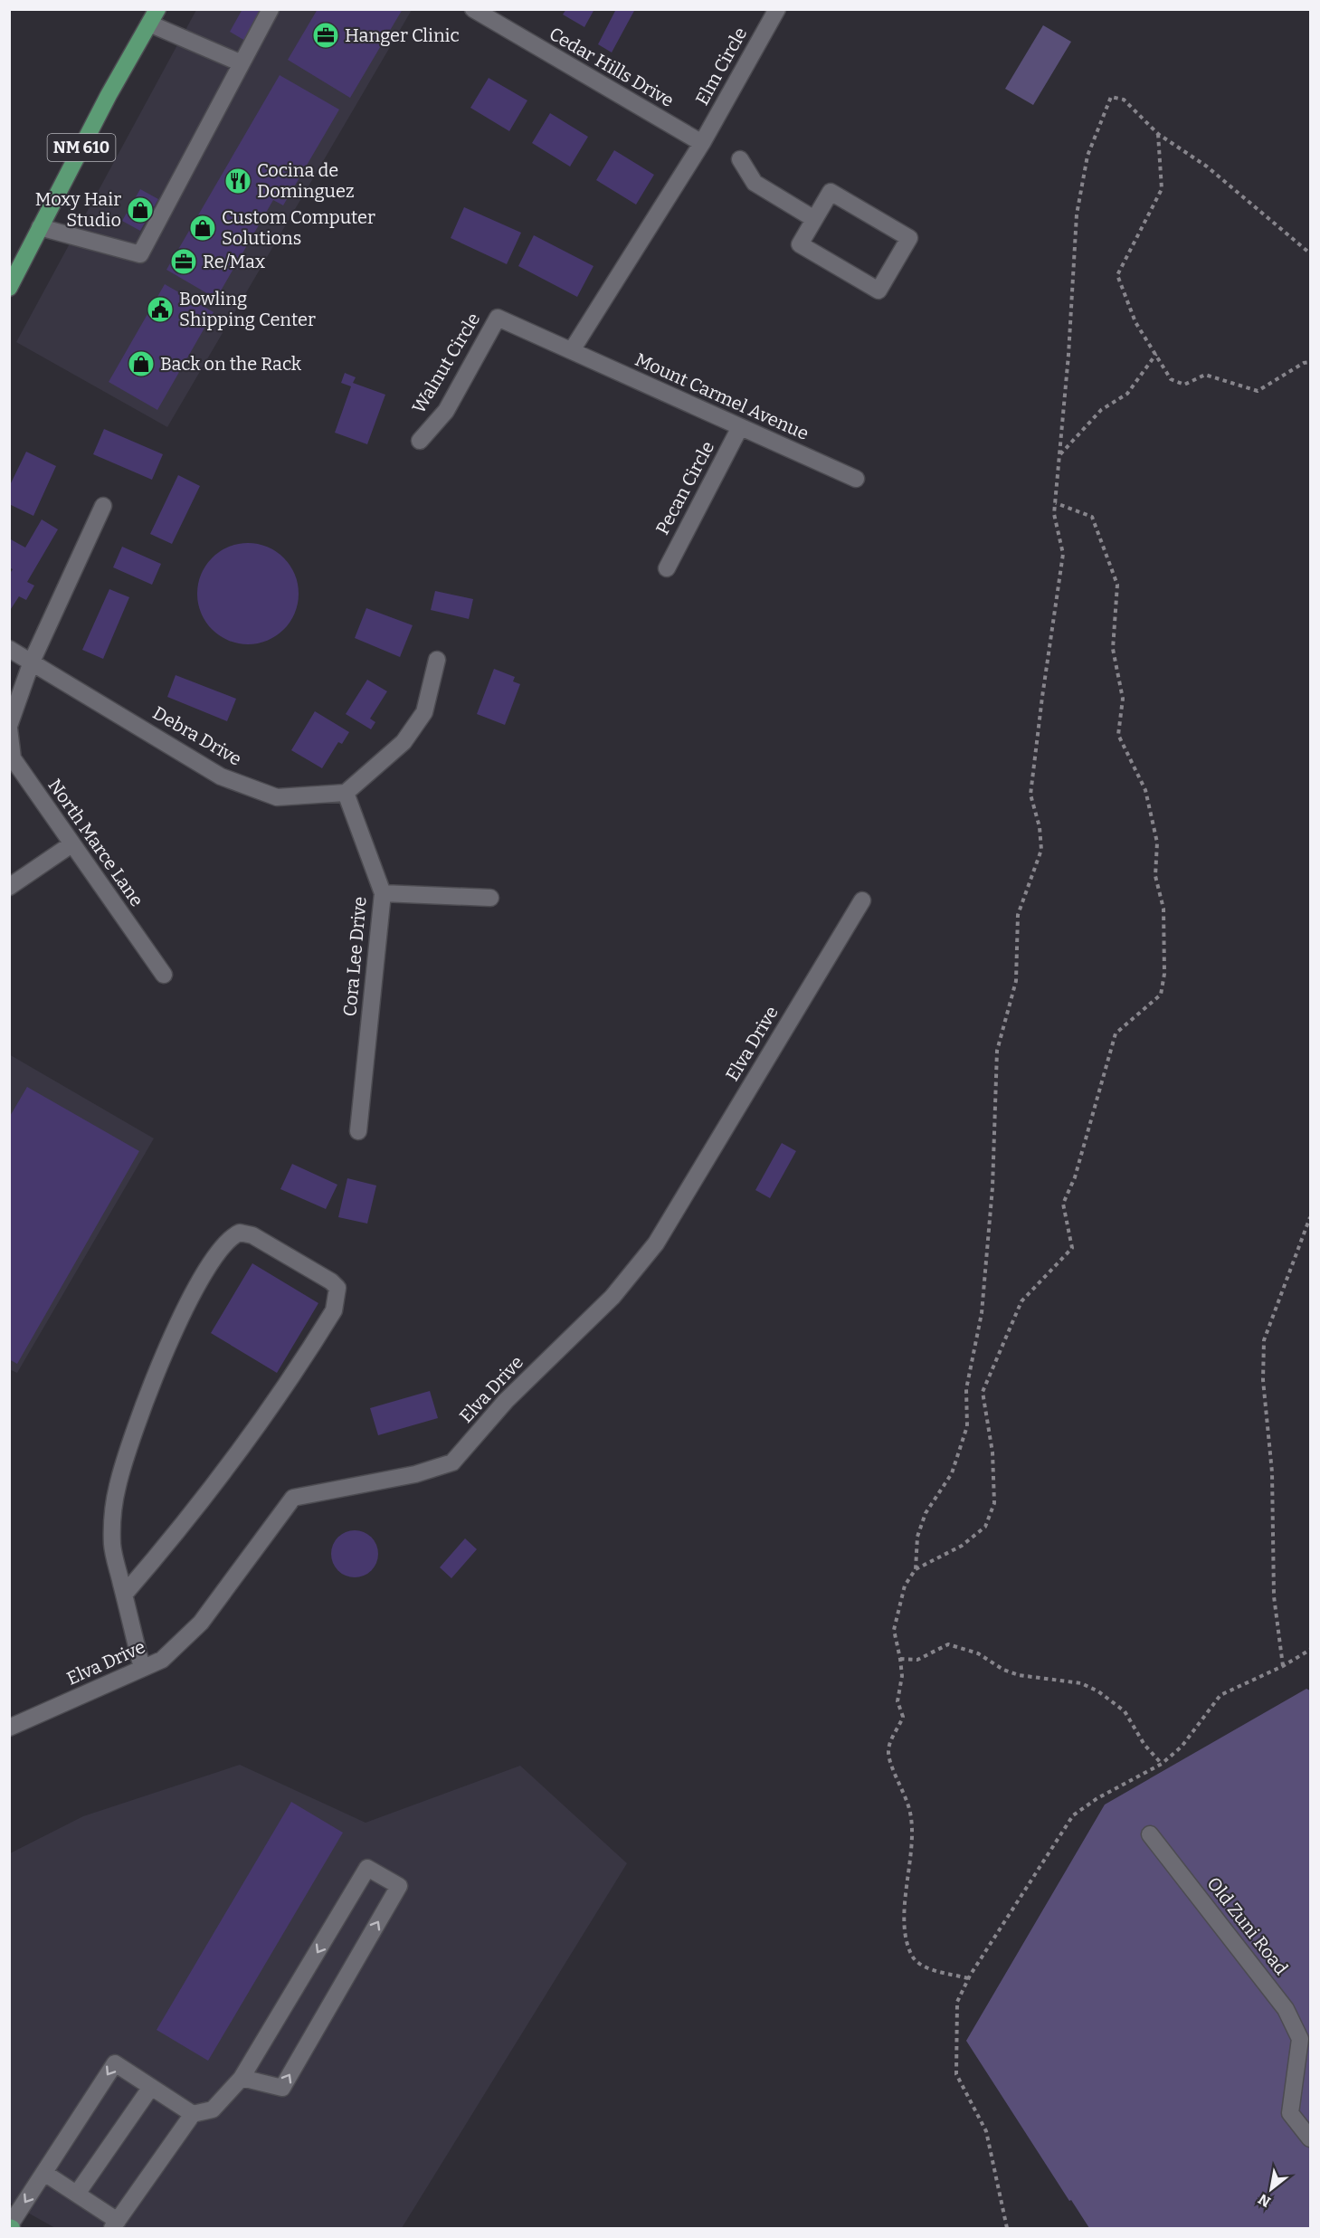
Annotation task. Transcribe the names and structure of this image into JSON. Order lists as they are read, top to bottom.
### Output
{
  "streets": {
    "main road": ["NM 610"],
    "street": [
      "Elm Circle",
      "Cedar Hills Drive",
      "Walnut Circle",
      "Mount Carmel Avenue",
      "Pecan Circle",
      "Debra Drive",
      "North Marce Lane",
      "Cora Lee Drive",
      "Elva Drive",
      "Old Zuni Road"
    ]
  },
  "crossings": [
    ["Elm Circle", "Cedar Hills Drive"],
    ["Elm Circle", "Walnut Circle"],
    ["Elm Circle", "Mount Carmel Avenue"],
    ["Walnut Circle", "Mount Carmel Avenue"],
    ["Mount Carmel Avenue", "Pecan Circle"],
    ["Debra Drive", "North Marce Lane"],
    ["Debra Drive", "Cora Lee Drive"]
  ],
  "places": {
    "office": ["Hanger Clinic", "Re/Max"],
    "restaurant": ["Cocina de Dominguez"],
    "shop": ["Moxy Hair Studio", "Custom Computer Solutions", "Back on the Rack"],
    "public building": ["Bowling Shipping Center"]
  },
  "north": "bottom left"
}
